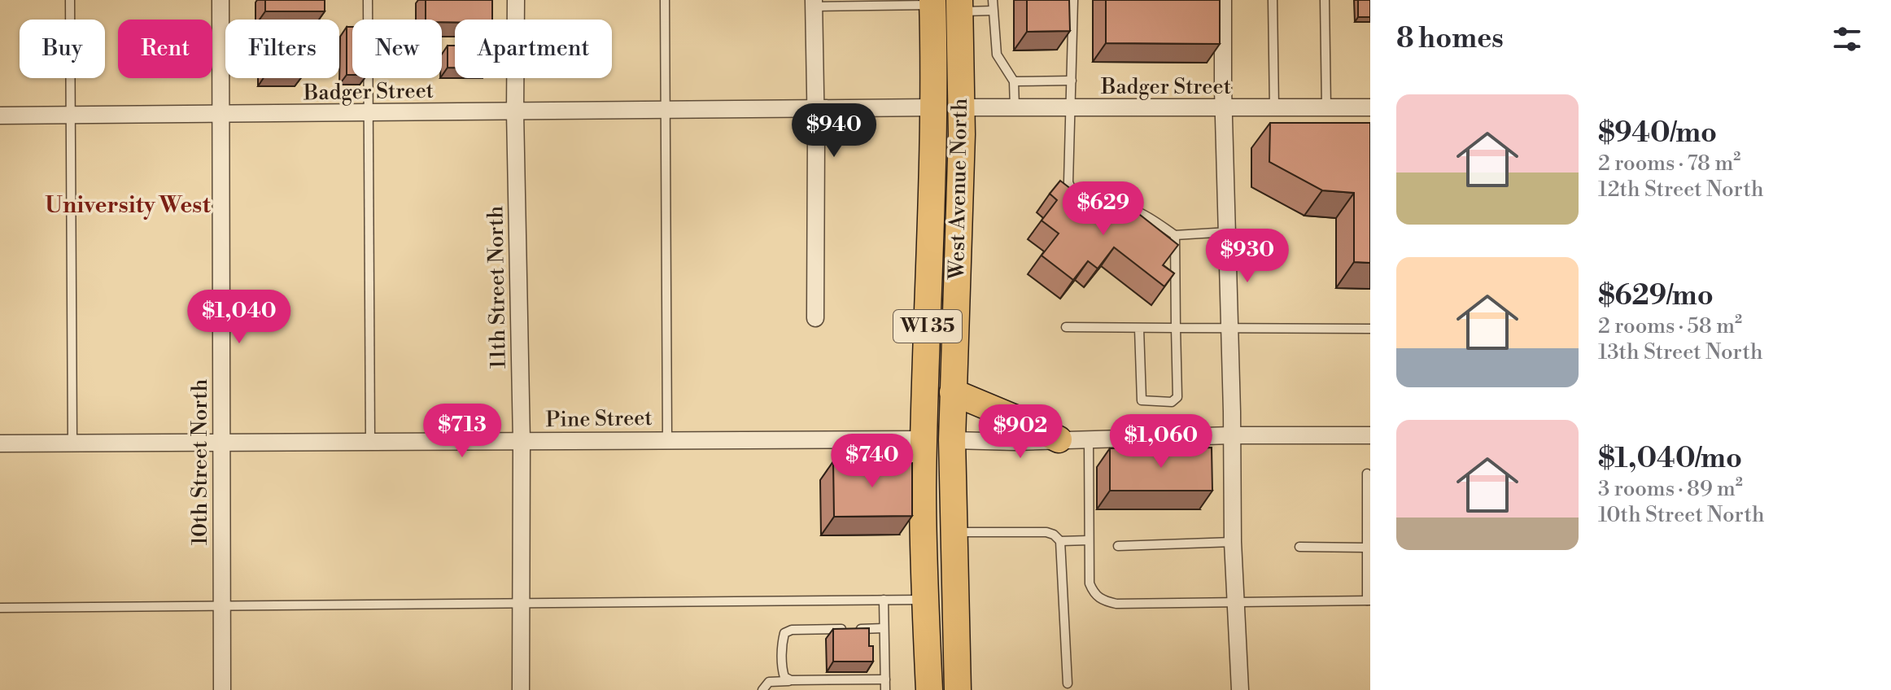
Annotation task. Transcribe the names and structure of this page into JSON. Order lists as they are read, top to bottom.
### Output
{
  "streets": {
    "main road": ["West Avenue North", "WI 35"],
    "street": [
      "Badger Street",
      "11th Street North",
      "Pine Street",
      "10th Street North"
    ]
  },
  "crossings": [
    ["Badger Street", "West Avenue North"],
    ["Badger Street", "11th Street North"],
    ["Badger Street", "10th Street North"],
    ["West Avenue North", "Pine Street"],
    ["11th Street North", "Pine Street"],
    ["Pine Street", "10th Street North"]
  ],
  "districts": ["University West"],
  "page": {
    "heading": "8 homes",
    "chip": [
      "Buy",
      "Rent",
      "Filters",
      "New",
      "Apartment"
    ],
    "list": [
      {
        "name": "$940/mo",
        "note": "2 rooms · 78 m² · 12th Street North"
      },
      {
        "name": "$629/mo",
        "note": "2 rooms · 58 m² · 13th Street North"
      },
      {
        "name": "$1,040/mo",
        "note": "3 rooms · 89 m² · 10th Street North"
      }
    ],
    "price": [
      "$940",
      "$629",
      "$930",
      "$1,040",
      "$713",
      "$902",
      "$1,060",
      "$740"
    ]
  }
}
